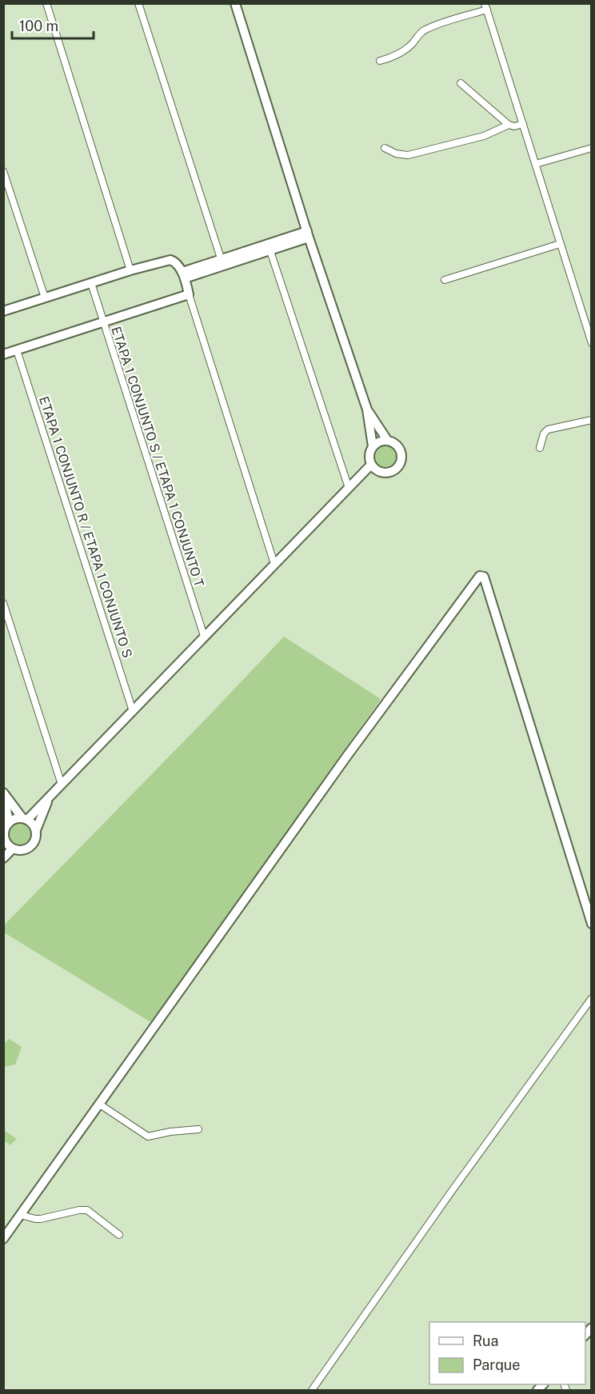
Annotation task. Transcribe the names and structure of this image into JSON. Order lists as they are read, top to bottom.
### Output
{
  "streets": {
    "street": ["ETAPA 1 CONJUNTO S / ETAPA 1 CONJUNTO T", "ETAPA 1 CONJUNTO R / ETAPA 1 CONJUNTO S"]
  },
  "legend": ["Rua", "Parque"],
  "scale_bar": "100 m"
}
